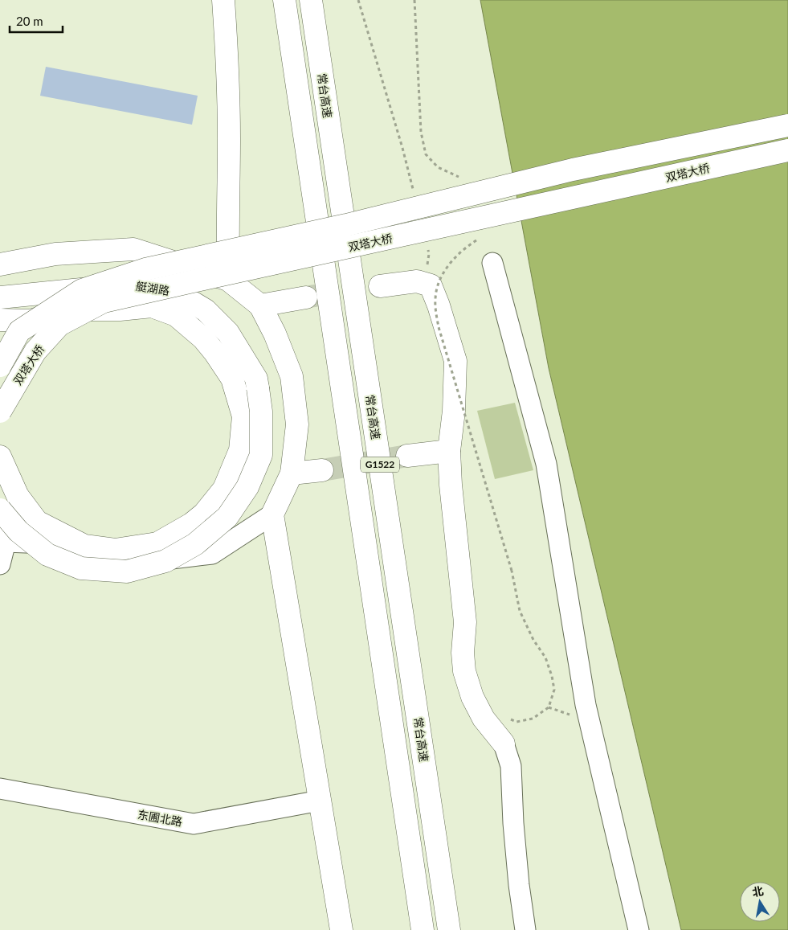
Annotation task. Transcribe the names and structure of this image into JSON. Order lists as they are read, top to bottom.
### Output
{
  "streets": {
    "main road": [
      "常台高速",
      "双塔大桥",
      "艇湖路",
      "G1522"
    ],
    "street": ["东圃北路"]
  },
  "scale_bar": "20 m",
  "north": "top"
}
